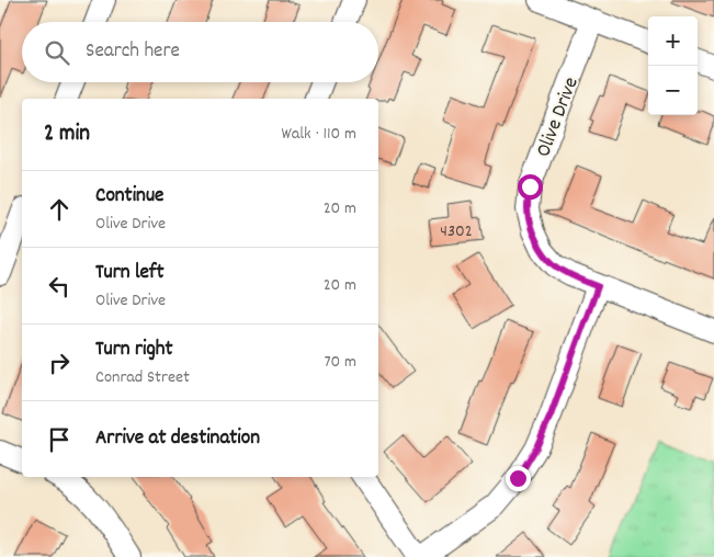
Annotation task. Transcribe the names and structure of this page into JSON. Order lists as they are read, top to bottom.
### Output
{
  "streets": {
    "street": ["Olive Drive"]
  },
  "house_numbers": ["4302"],
  "page": {
    "map_buttons": ["+", "−"],
    "search": "Search here",
    "heading": ["2 min", "Walk · 110 m"],
    "list": [
      ["Continue", "Olive Drive", "20 m"],
      ["Turn left", "Olive Drive", "20 m"],
      ["Turn right", "Conrad Street", "70 m"],
      "Arrive at destination"
    ]
  }
}
